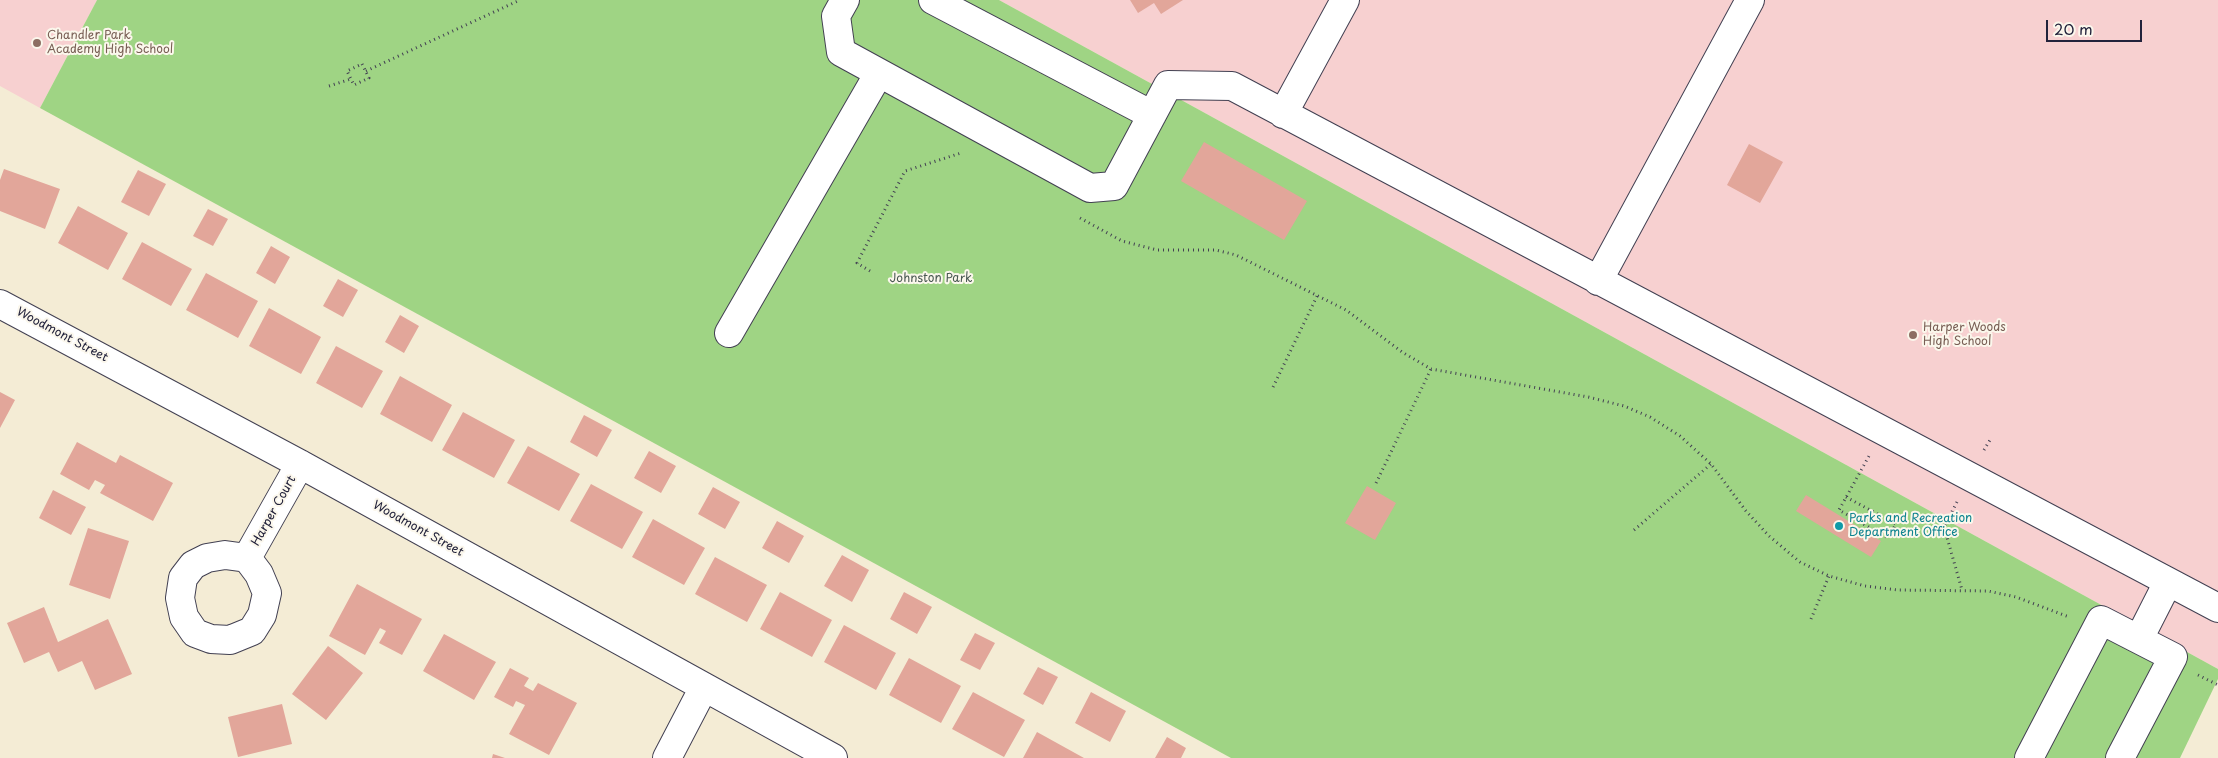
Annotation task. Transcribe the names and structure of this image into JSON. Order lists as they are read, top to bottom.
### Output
{
  "streets": {
    "street": ["Woodmont Street", "Harper Court"]
  },
  "crossings": [
    ["Woodmont Street", "Harper Court"]
  ],
  "parks": ["Johnston Park"],
  "places": ["Chandler Park Academy High School", "Harper Woods High School", "Parks and Recreation Department Office"],
  "scale_bar": "20 m"
}
